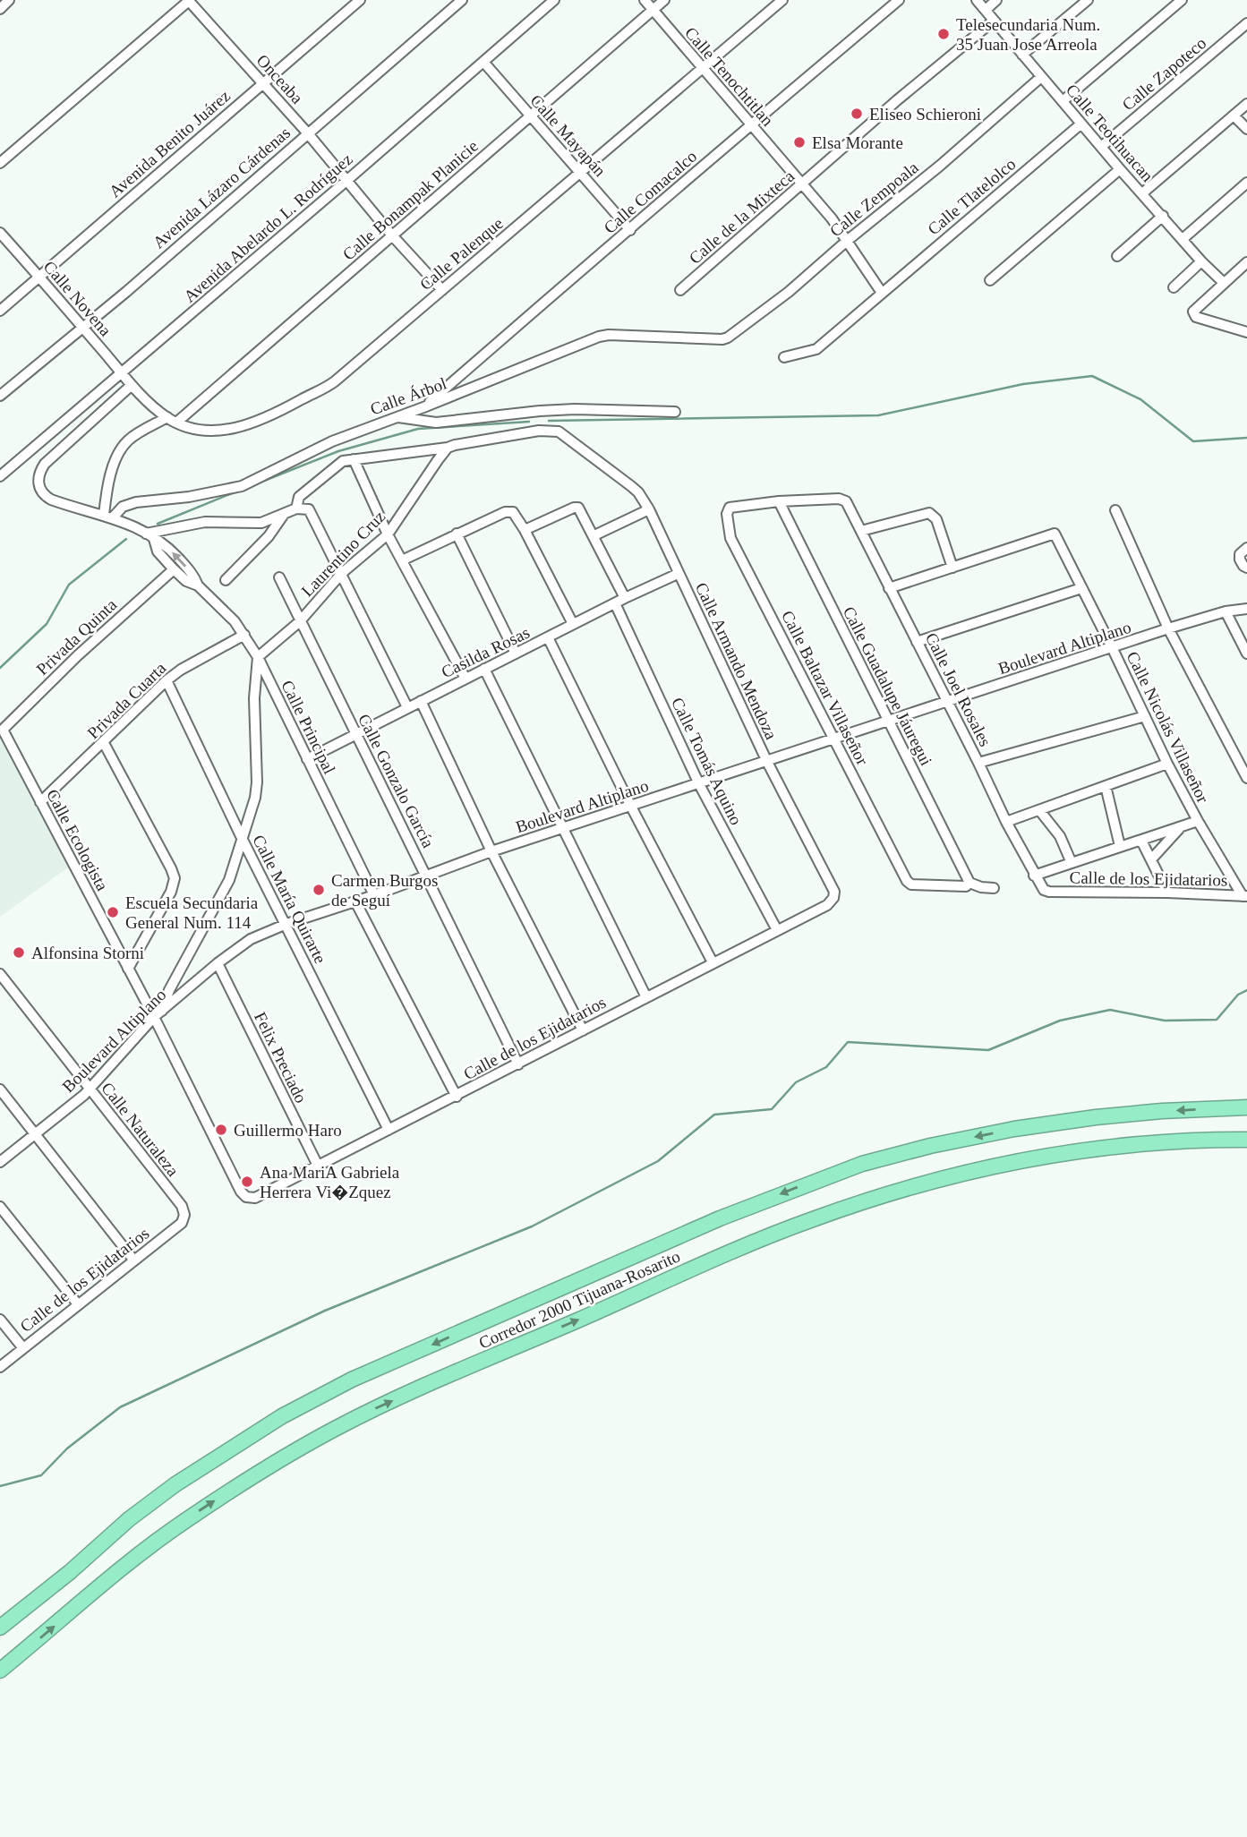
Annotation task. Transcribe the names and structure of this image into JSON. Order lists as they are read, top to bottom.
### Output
{
  "streets": {
    "highway": ["Corredor 2000 Tijuana-Rosarito"],
    "street": [
      "Calle Zapoteco",
      "Calle Tenochtitlan",
      "Onceaba",
      "Calle Teotihuacan",
      "Calle Mayapán",
      "Avenida Benito Juárez",
      "Avenida Lázaro Cárdenas",
      "Calle Comacalco",
      "Calle Tlatelolco",
      "Calle Zempoala",
      "Calle Bonampak Planicie",
      "Calle de la Mixteca",
      "Avenida Abelardo L. Rodríguez",
      "Calle Palenque",
      "Calle Novena",
      "Calle Árbol",
      "Laurentino Cruz",
      "Privada Quinta",
      "Boulevard Altiplano",
      "Casilda Rosas",
      "Calle Armando Mendoza",
      "Calle Guadalupe Jáuregui",
      "Calle Baltazar Villaseñor",
      "Calle Joel Rosales",
      "Privada Cuarta",
      "Calle Principal",
      "Calle Nicolás Villaseñor",
      "Calle Tomás Aquino",
      "Calle Gonzalo García",
      "Calle Ecologista",
      "Calle de los Ejidatarios",
      "Calle María Quirarte",
      "Felix Preciado",
      "Calle Naturaleza"
    ]
  },
  "crossings": [
    ["Calle Zapoteco", "Calle Teotihuacan"],
    ["Calle Tenochtitlan", "Calle Comacalco"],
    ["Calle Tenochtitlan", "Calle Tlatelolco"],
    ["Calle Tenochtitlan", "Calle Zempoala"],
    ["Calle Tenochtitlan", "Calle Bonampak Planicie"],
    ["Calle Tenochtitlan", "Calle de la Mixteca"],
    ["Calle Tenochtitlan", "Calle Palenque"],
    ["Onceaba", "Avenida Benito Juárez"],
    ["Onceaba", "Avenida Lázaro Cárdenas"],
    ["Onceaba", "Calle Bonampak Planicie"],
    ["Onceaba", "Avenida Abelardo L. Rodríguez"],
    ["Onceaba", "Calle Palenque"],
    ["Calle Teotihuacan", "Calle Tlatelolco"],
    ["Calle Teotihuacan", "Calle Zempoala"],
    ["Calle Teotihuacan", "Calle de la Mixteca"],
    ["Calle Mayapán", "Calle Comacalco"],
    ["Calle Mayapán", "Calle Bonampak Planicie"],
    ["Calle Mayapán", "Avenida Abelardo L. Rodríguez"],
    ["Calle Mayapán", "Calle Palenque"],
    ["Avenida Benito Juárez", "Calle Novena"],
    ["Avenida Lázaro Cárdenas", "Calle Novena"],
    ["Calle Comacalco", "Calle Árbol"],
    ["Calle Zempoala", "Calle Árbol"],
    ["Calle Bonampak Planicie", "Calle Palenque"],
    ["Calle Bonampak Planicie", "Calle Árbol"],
    ["Calle Bonampak Planicie", "Calle Principal"],
    ["Avenida Abelardo L. Rodríguez", "Calle Novena"],
    ["Calle Novena", "Calle Principal"],
    ["Calle Árbol", "Calle Principal"],
    ["Laurentino Cruz", "Calle Principal"],
    ["Laurentino Cruz", "Calle Gonzalo García"],
    ["Privada Quinta", "Calle Principal"],
    ["Privada Quinta", "Calle Ecologista"],
    ["Boulevard Altiplano", "Calle Armando Mendoza"],
    ["Boulevard Altiplano", "Calle Guadalupe Jáuregui"],
    ["Boulevard Altiplano", "Calle Baltazar Villaseñor"],
    ["Boulevard Altiplano", "Calle Joel Rosales"],
    ["Boulevard Altiplano", "Calle Principal"],
    ["Boulevard Altiplano", "Calle Nicolás Villaseñor"],
    ["Boulevard Altiplano", "Calle Tomás Aquino"],
    ["Boulevard Altiplano", "Calle Gonzalo García"],
    ["Boulevard Altiplano", "Calle Ecologista"],
    ["Boulevard Altiplano", "Calle María Quirarte"],
    ["Boulevard Altiplano", "Felix Preciado"],
    ["Boulevard Altiplano", "Calle Naturaleza"],
    ["Casilda Rosas", "Calle Armando Mendoza"],
    ["Casilda Rosas", "Calle Principal"],
    ["Casilda Rosas", "Calle Tomás Aquino"],
    ["Casilda Rosas", "Calle Gonzalo García"],
    ["Calle Armando Mendoza", "Calle de los Ejidatarios"],
    ["Calle Guadalupe Jáuregui", "Calle Baltazar Villaseñor"],
    ["Calle Guadalupe Jáuregui", "Calle Joel Rosales"],
    ["Calle Baltazar Villaseñor", "Calle Joel Rosales"],
    ["Calle Joel Rosales", "Calle de los Ejidatarios"],
    ["Privada Cuarta", "Calle Principal"],
    ["Privada Cuarta", "Calle Ecologista"],
    ["Privada Cuarta", "Calle María Quirarte"],
    ["Calle Nicolás Villaseñor", "Calle de los Ejidatarios"],
    ["Calle Tomás Aquino", "Calle de los Ejidatarios"],
    ["Calle Gonzalo García", "Calle de los Ejidatarios"],
    ["Calle Ecologista", "Calle de los Ejidatarios"],
    ["Calle de los Ejidatarios", "Calle María Quirarte"],
    ["Calle de los Ejidatarios", "Felix Preciado"],
    ["Calle de los Ejidatarios", "Calle Naturaleza"]
  ],
  "places": [
    "Telesecundaria Num. 35 Juan Jose Arreola",
    "Eliseo Schieroni",
    "Elsa Morante",
    "Carmen Burgos de Seguí",
    "Escuela Secundaria General Num. 114",
    "Alfonsina Storni",
    "Guillermo Haro",
    "Ana MariA Gabriela Herrera Vi�Zquez"
  ]
}
